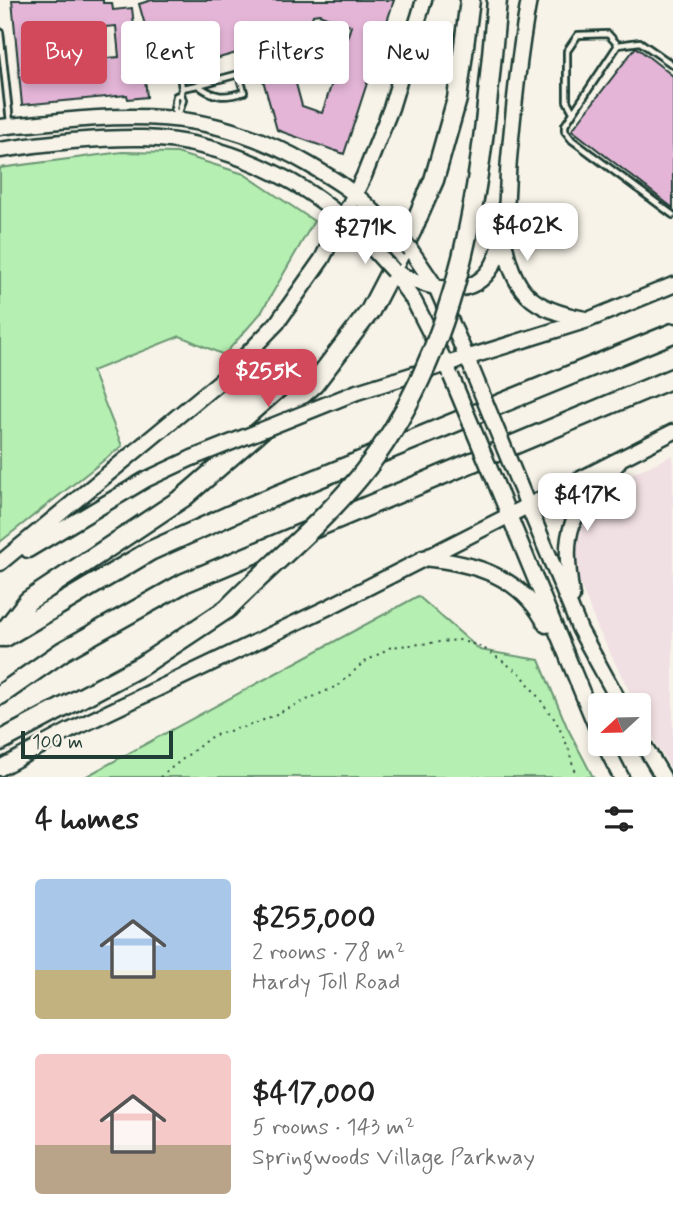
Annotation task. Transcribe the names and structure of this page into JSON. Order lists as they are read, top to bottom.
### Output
{
  "scale_bar": "100 m",
  "north": "left",
  "page": {
    "chip": [
      "Buy",
      "Rent",
      "Filters",
      "New"
    ],
    "price": [
      "$402K",
      "$271K",
      "$255K",
      "$417K"
    ],
    "scale": "100 m",
    "heading": "4 homes",
    "list": [
      {
        "name": "$255,000",
        "note": "2 rooms · 78 m² · Hardy Toll Road"
      },
      {
        "name": "$417,000",
        "note": "5 rooms · 143 m² · Springwoods Village Parkway"
      }
    ]
  }
}
